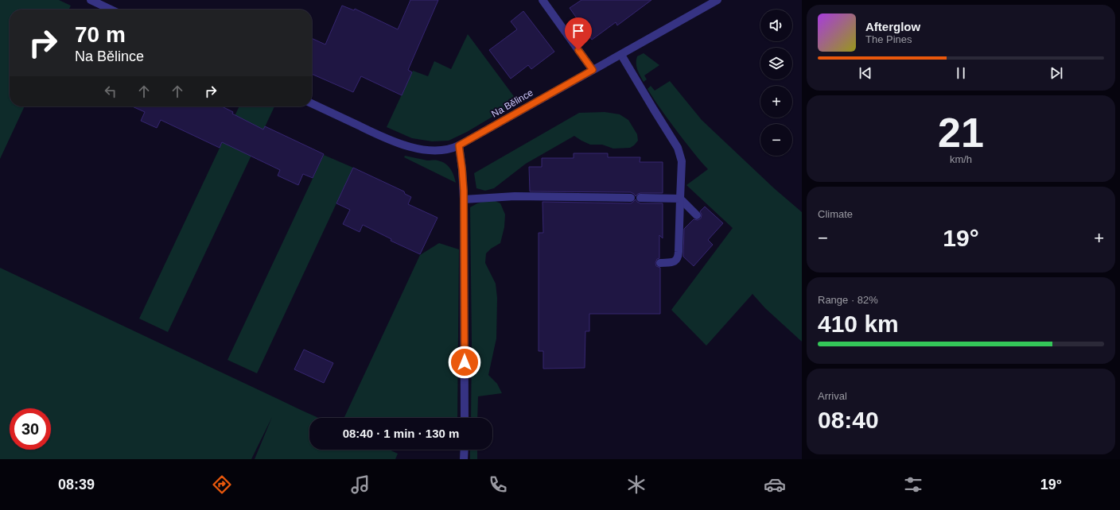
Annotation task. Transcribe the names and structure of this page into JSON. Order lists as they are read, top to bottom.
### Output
{
  "streets": {
    "street": ["Na Bělince"]
  },
  "page": {
    "map_buttons": ["+", "−"],
    "turn": ["70 m", "Na Bělince"],
    "song": ["Afterglow", "The Pines"],
    "tile": [
      ["21", "km/h"],
      "Climate",
      ["Range · 82%", "410 km"],
      ["Arrival", "08:40"]
    ],
    "heat": ["−", "19°", "+"],
    "limit": "30",
    "trip": "08:40 · 1 min · 130 m",
    "tabs": ["08:39", "19°"]
  }
}
